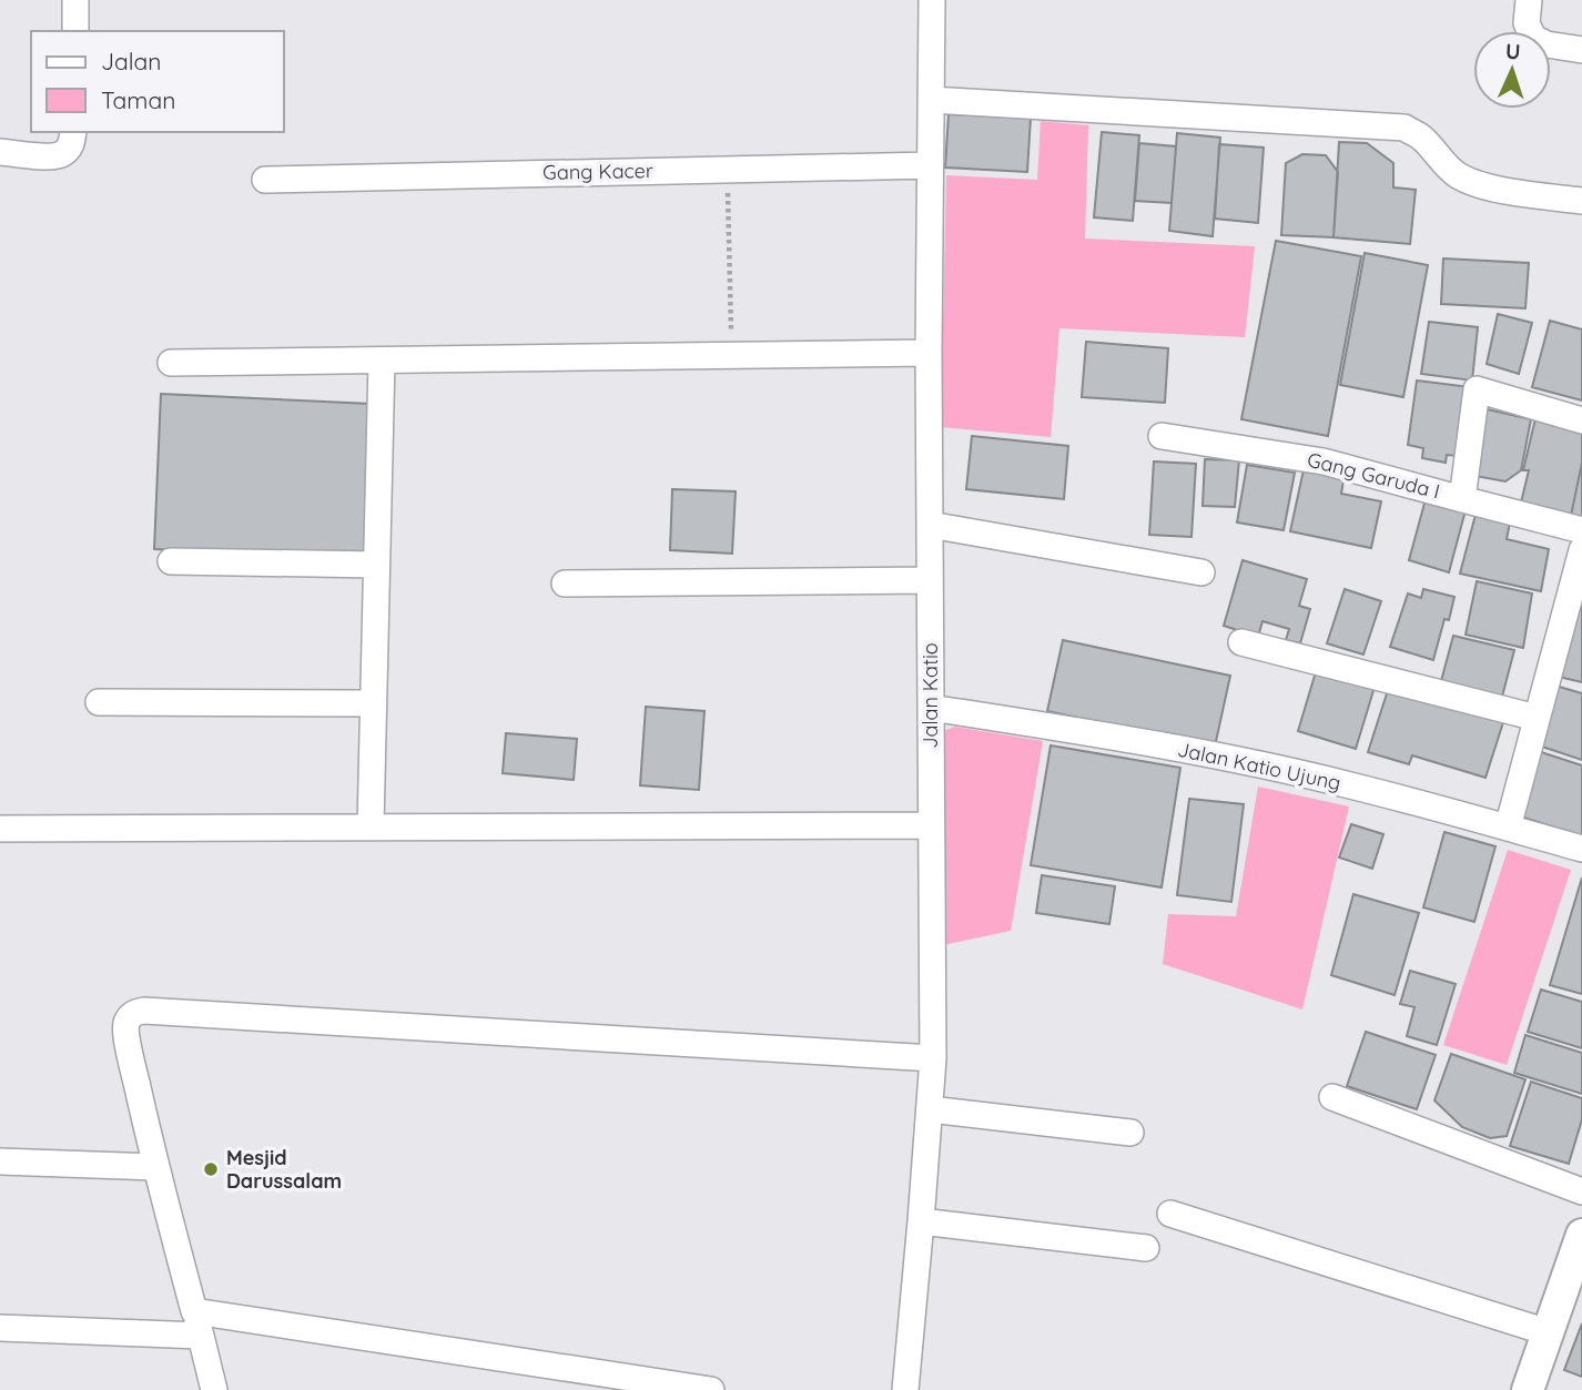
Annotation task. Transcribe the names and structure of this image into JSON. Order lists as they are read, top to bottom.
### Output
{
  "streets": {
    "street": [
      "Gang Kacer",
      "Gang Garuda I",
      "Jalan Katio",
      "Jalan Katio Ujung"
    ]
  },
  "crossings": [
    ["Gang Kacer", "Jalan Katio"],
    ["Jalan Katio", "Jalan Katio Ujung"]
  ],
  "places": ["Mesjid Darussalam"],
  "legend": ["Jalan", "Taman"],
  "north": "top"
}
